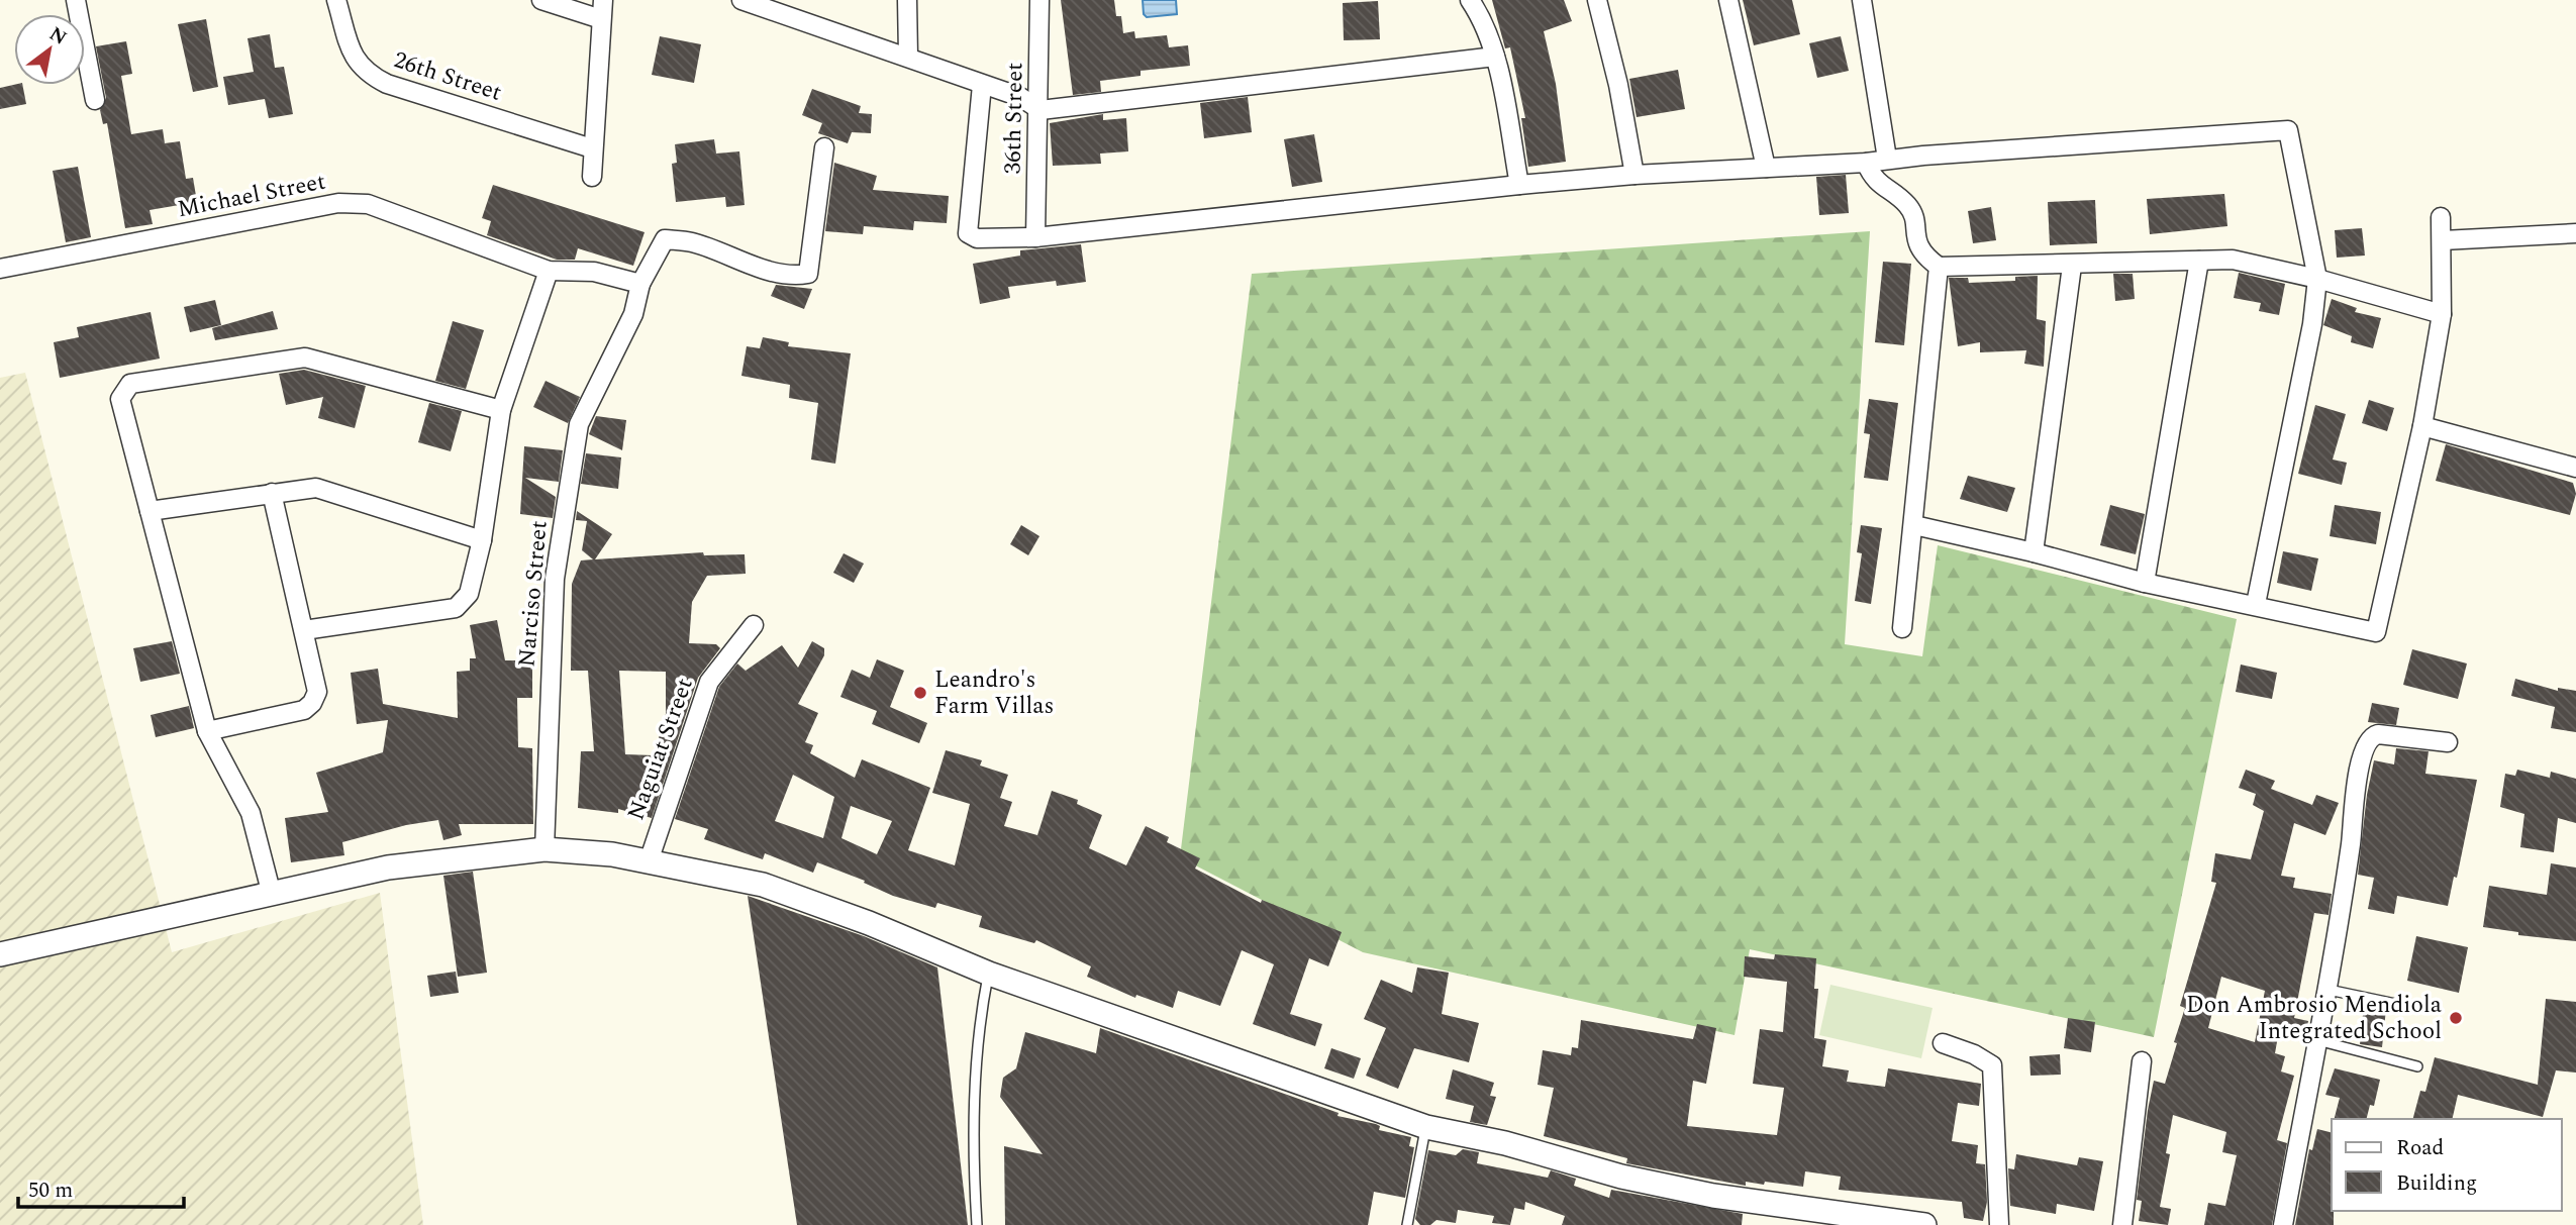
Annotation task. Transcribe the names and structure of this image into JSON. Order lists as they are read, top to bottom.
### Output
{
  "streets": {
    "street": [
      "26th Street",
      "36th Street",
      "Michael Street",
      "Narciso Street",
      "Naguiat Street"
    ]
  },
  "crossings": [
    ["Michael Street", "Narciso Street"]
  ],
  "places": ["Leandro's Farm Villas", "Don Ambrosio Mendiola Integrated School"],
  "legend": ["Road", "Building"],
  "scale_bar": "50 m",
  "north": "top right"
}
